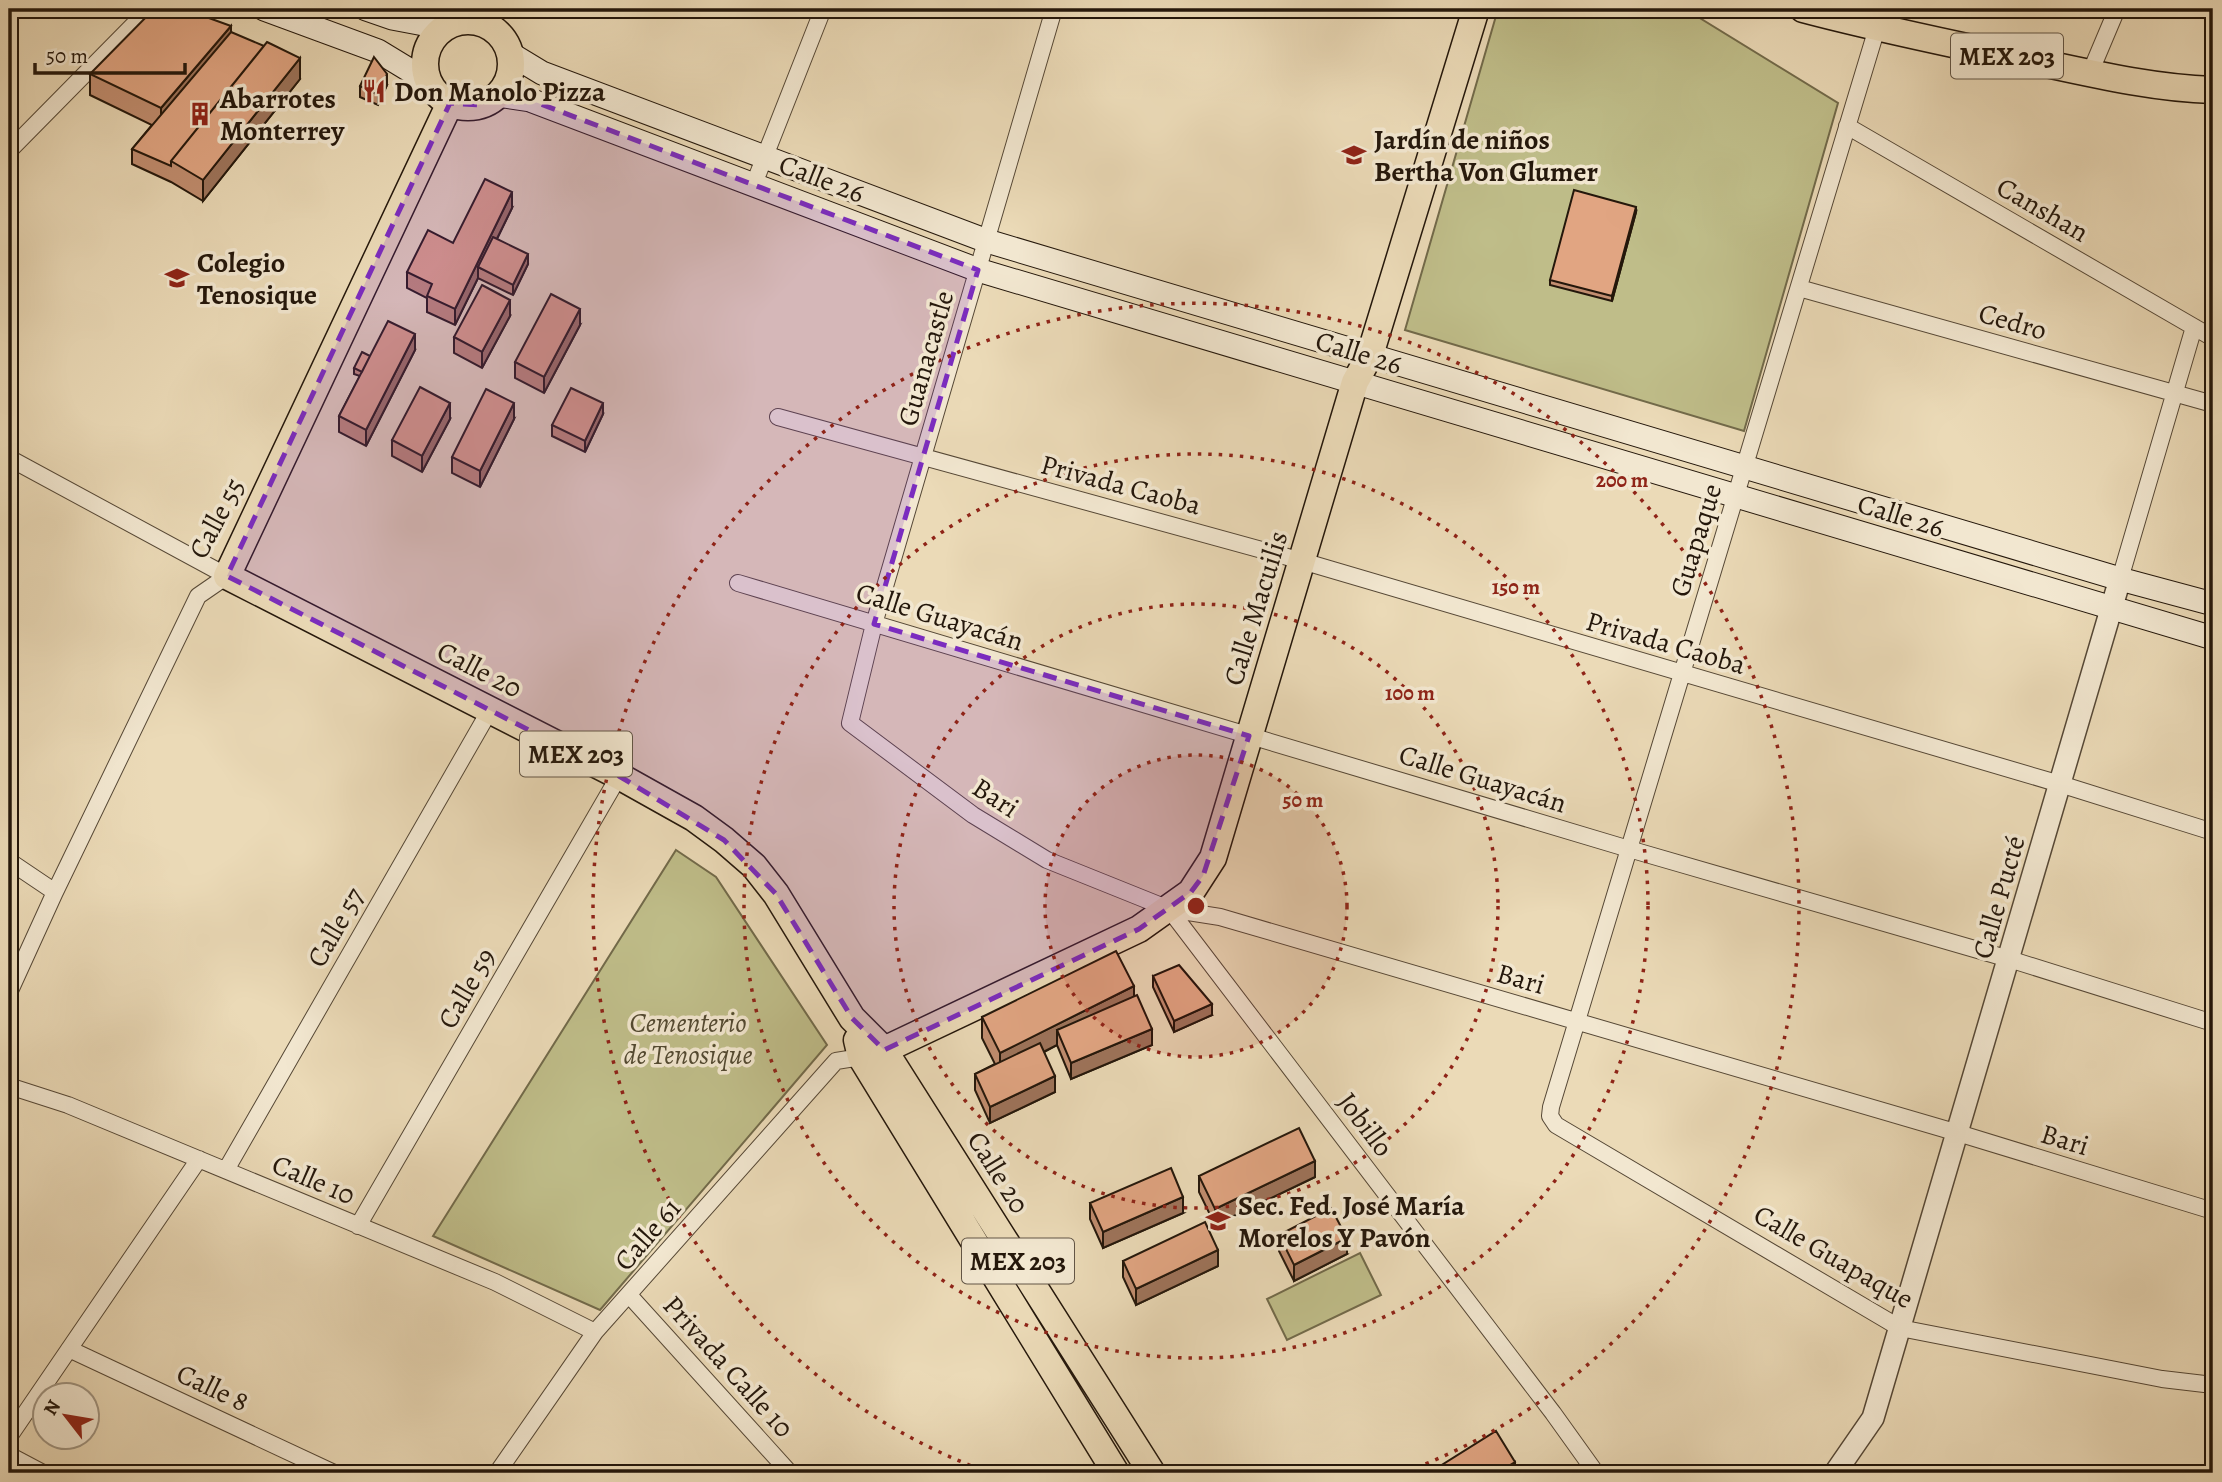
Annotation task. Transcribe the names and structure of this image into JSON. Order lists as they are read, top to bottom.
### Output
{
  "streets": {
    "main road": [
      "MEX 203",
      "Calle 26",
      "Calle 55",
      "Calle Macuilis",
      "Calle 20"
    ],
    "street": [
      "Canshan",
      "Cedro",
      "Guanacastle",
      "Privada Caoba",
      "Guapaque",
      "Calle Guayacán",
      "Bari",
      "Calle Pucté",
      "Calle 57",
      "Calle 59",
      "Jobillo",
      "Calle 10",
      "Calle 61",
      "Calle Guapaque",
      "Privada Calle 10",
      "Calle 8"
    ]
  },
  "crossings": [
    ["MEX 203", "Guapaque"],
    ["Calle 26", "Guanacastle"],
    ["Calle 26", "Calle 55"],
    ["Calle 26", "Guapaque"],
    ["Calle 26", "Calle Macuilis"],
    ["Calle 26", "Calle Pucté"],
    ["Canshan", "Guapaque"],
    ["Canshan", "Calle Pucté"],
    ["Cedro", "Guapaque"],
    ["Cedro", "Calle Pucté"],
    ["Guanacastle", "Privada Caoba"],
    ["Guanacastle", "Calle Guayacán"],
    ["Guanacastle", "Bari"],
    ["Privada Caoba", "Guapaque"],
    ["Privada Caoba", "Calle Macuilis"],
    ["Privada Caoba", "Calle Pucté"],
    ["Calle 55", "Calle 20"],
    ["Guapaque", "Calle Guayacán"],
    ["Guapaque", "Bari"],
    ["Guapaque", "Calle Guapaque"],
    ["Calle Macuilis", "Calle Guayacán"],
    ["Calle Macuilis", "Calle 20"],
    ["Calle Macuilis", "Bari"],
    ["Calle Macuilis", "Jobillo"],
    ["Calle Macuilis", "Calle 61"],
    ["Calle Guayacán", "Calle Pucté"],
    ["Calle 20", "Calle 57"],
    ["Calle 20", "Calle 59"],
    ["Calle 20", "Calle 61"],
    ["Bari", "Calle Pucté"],
    ["Bari", "Jobillo"],
    ["Calle Pucté", "Calle Guapaque"],
    ["Calle 57", "Calle 10"],
    ["Calle 59", "Calle 10"],
    ["Calle 10", "Calle 61"],
    ["Calle 61", "Privada Calle 10"]
  ],
  "parks": ["Cementerio de Tenosique"],
  "places": {
    "restaurant": ["Don Manolo Pizza"],
    "building": ["Abarrotes Monterrey"],
    "school or university": ["Jardín de niños Bertha Von Glumer", "Colegio Tenosique", "Sec. Fed. José María Morelos Y Pavón"]
  },
  "scale_bar": "50 m",
  "north": "top left",
  "rings": [
    "200 m",
    "150 m",
    "100 m",
    "50 m"
  ]
}
